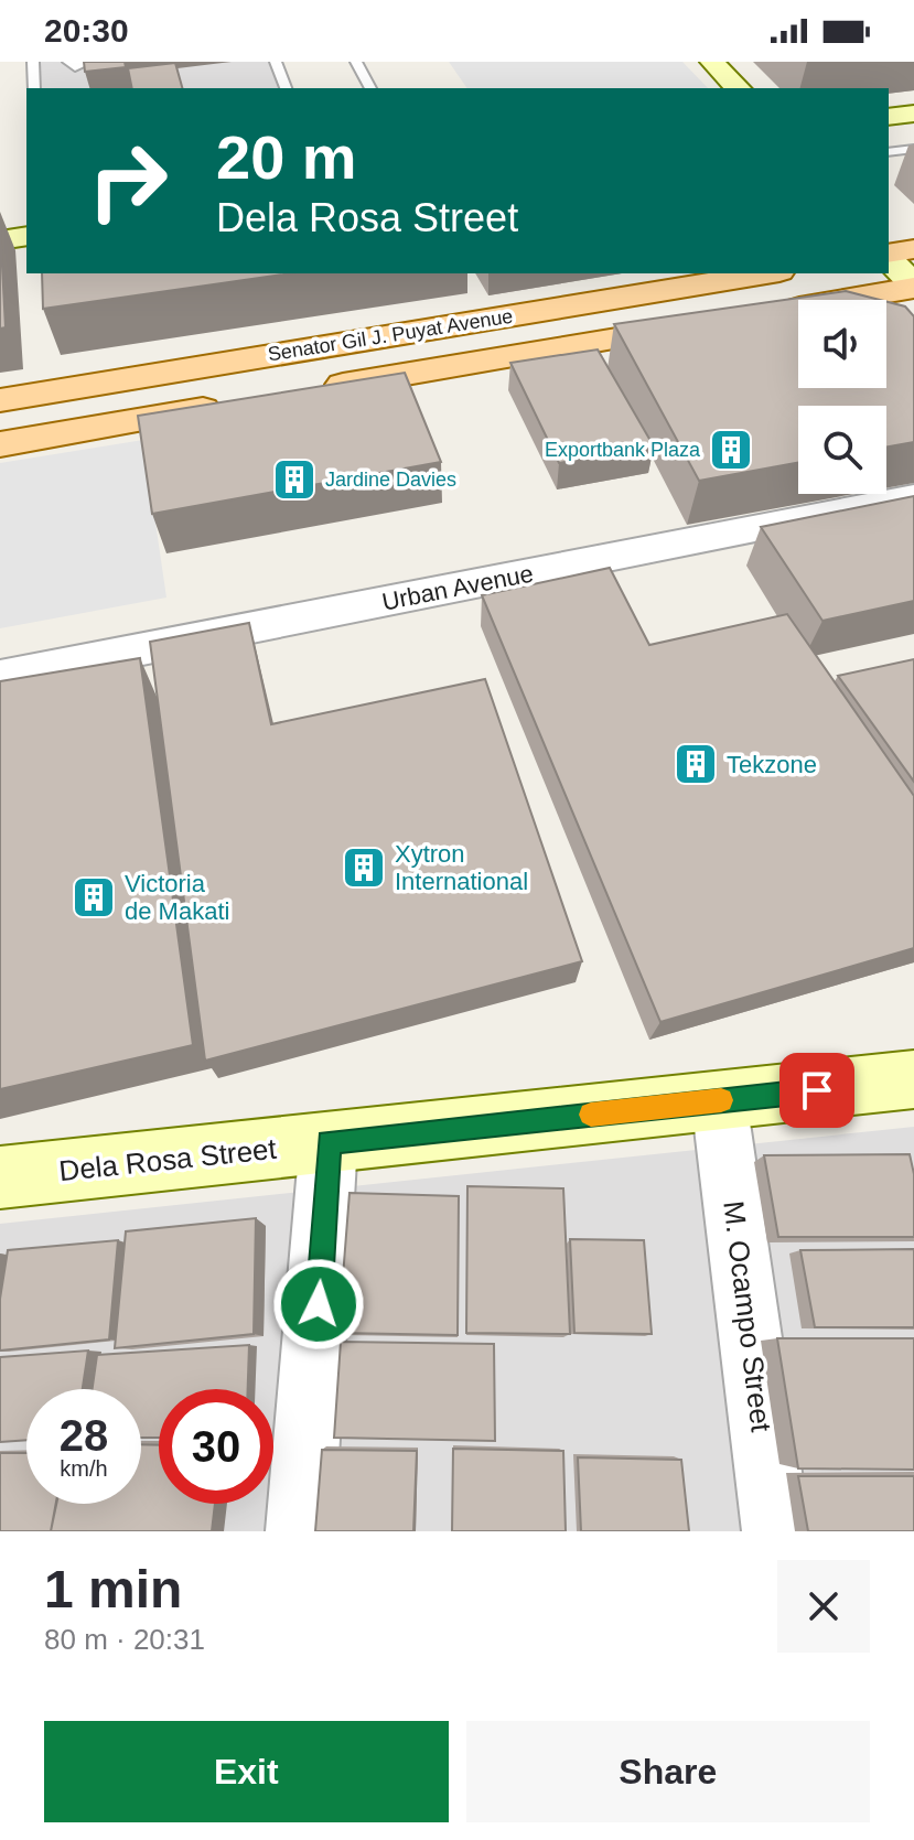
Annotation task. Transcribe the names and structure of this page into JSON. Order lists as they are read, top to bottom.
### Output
{
  "streets": {
    "main road": ["Senator Gil J. Puyat Avenue"],
    "street": ["Urban Avenue", "Dela Rosa Street", "M. Ocampo Street"]
  },
  "crossings": [
    ["Dela Rosa Street", "M. Ocampo Street"]
  ],
  "places": {
    "building": [
      "Exportbank Plaza",
      "Jardine Davies",
      "Tekzone",
      "Xytron International",
      "Victoria de Makati"
    ]
  },
  "page": {
    "status": "20:30",
    "turn": ["20 m", "Dela Rosa Street"],
    "speed": "28 km/h",
    "limit": "30",
    "heading": ["1 min", "80 m · 20:31"],
    "buttons": ["Exit", "Share"]
  }
}
